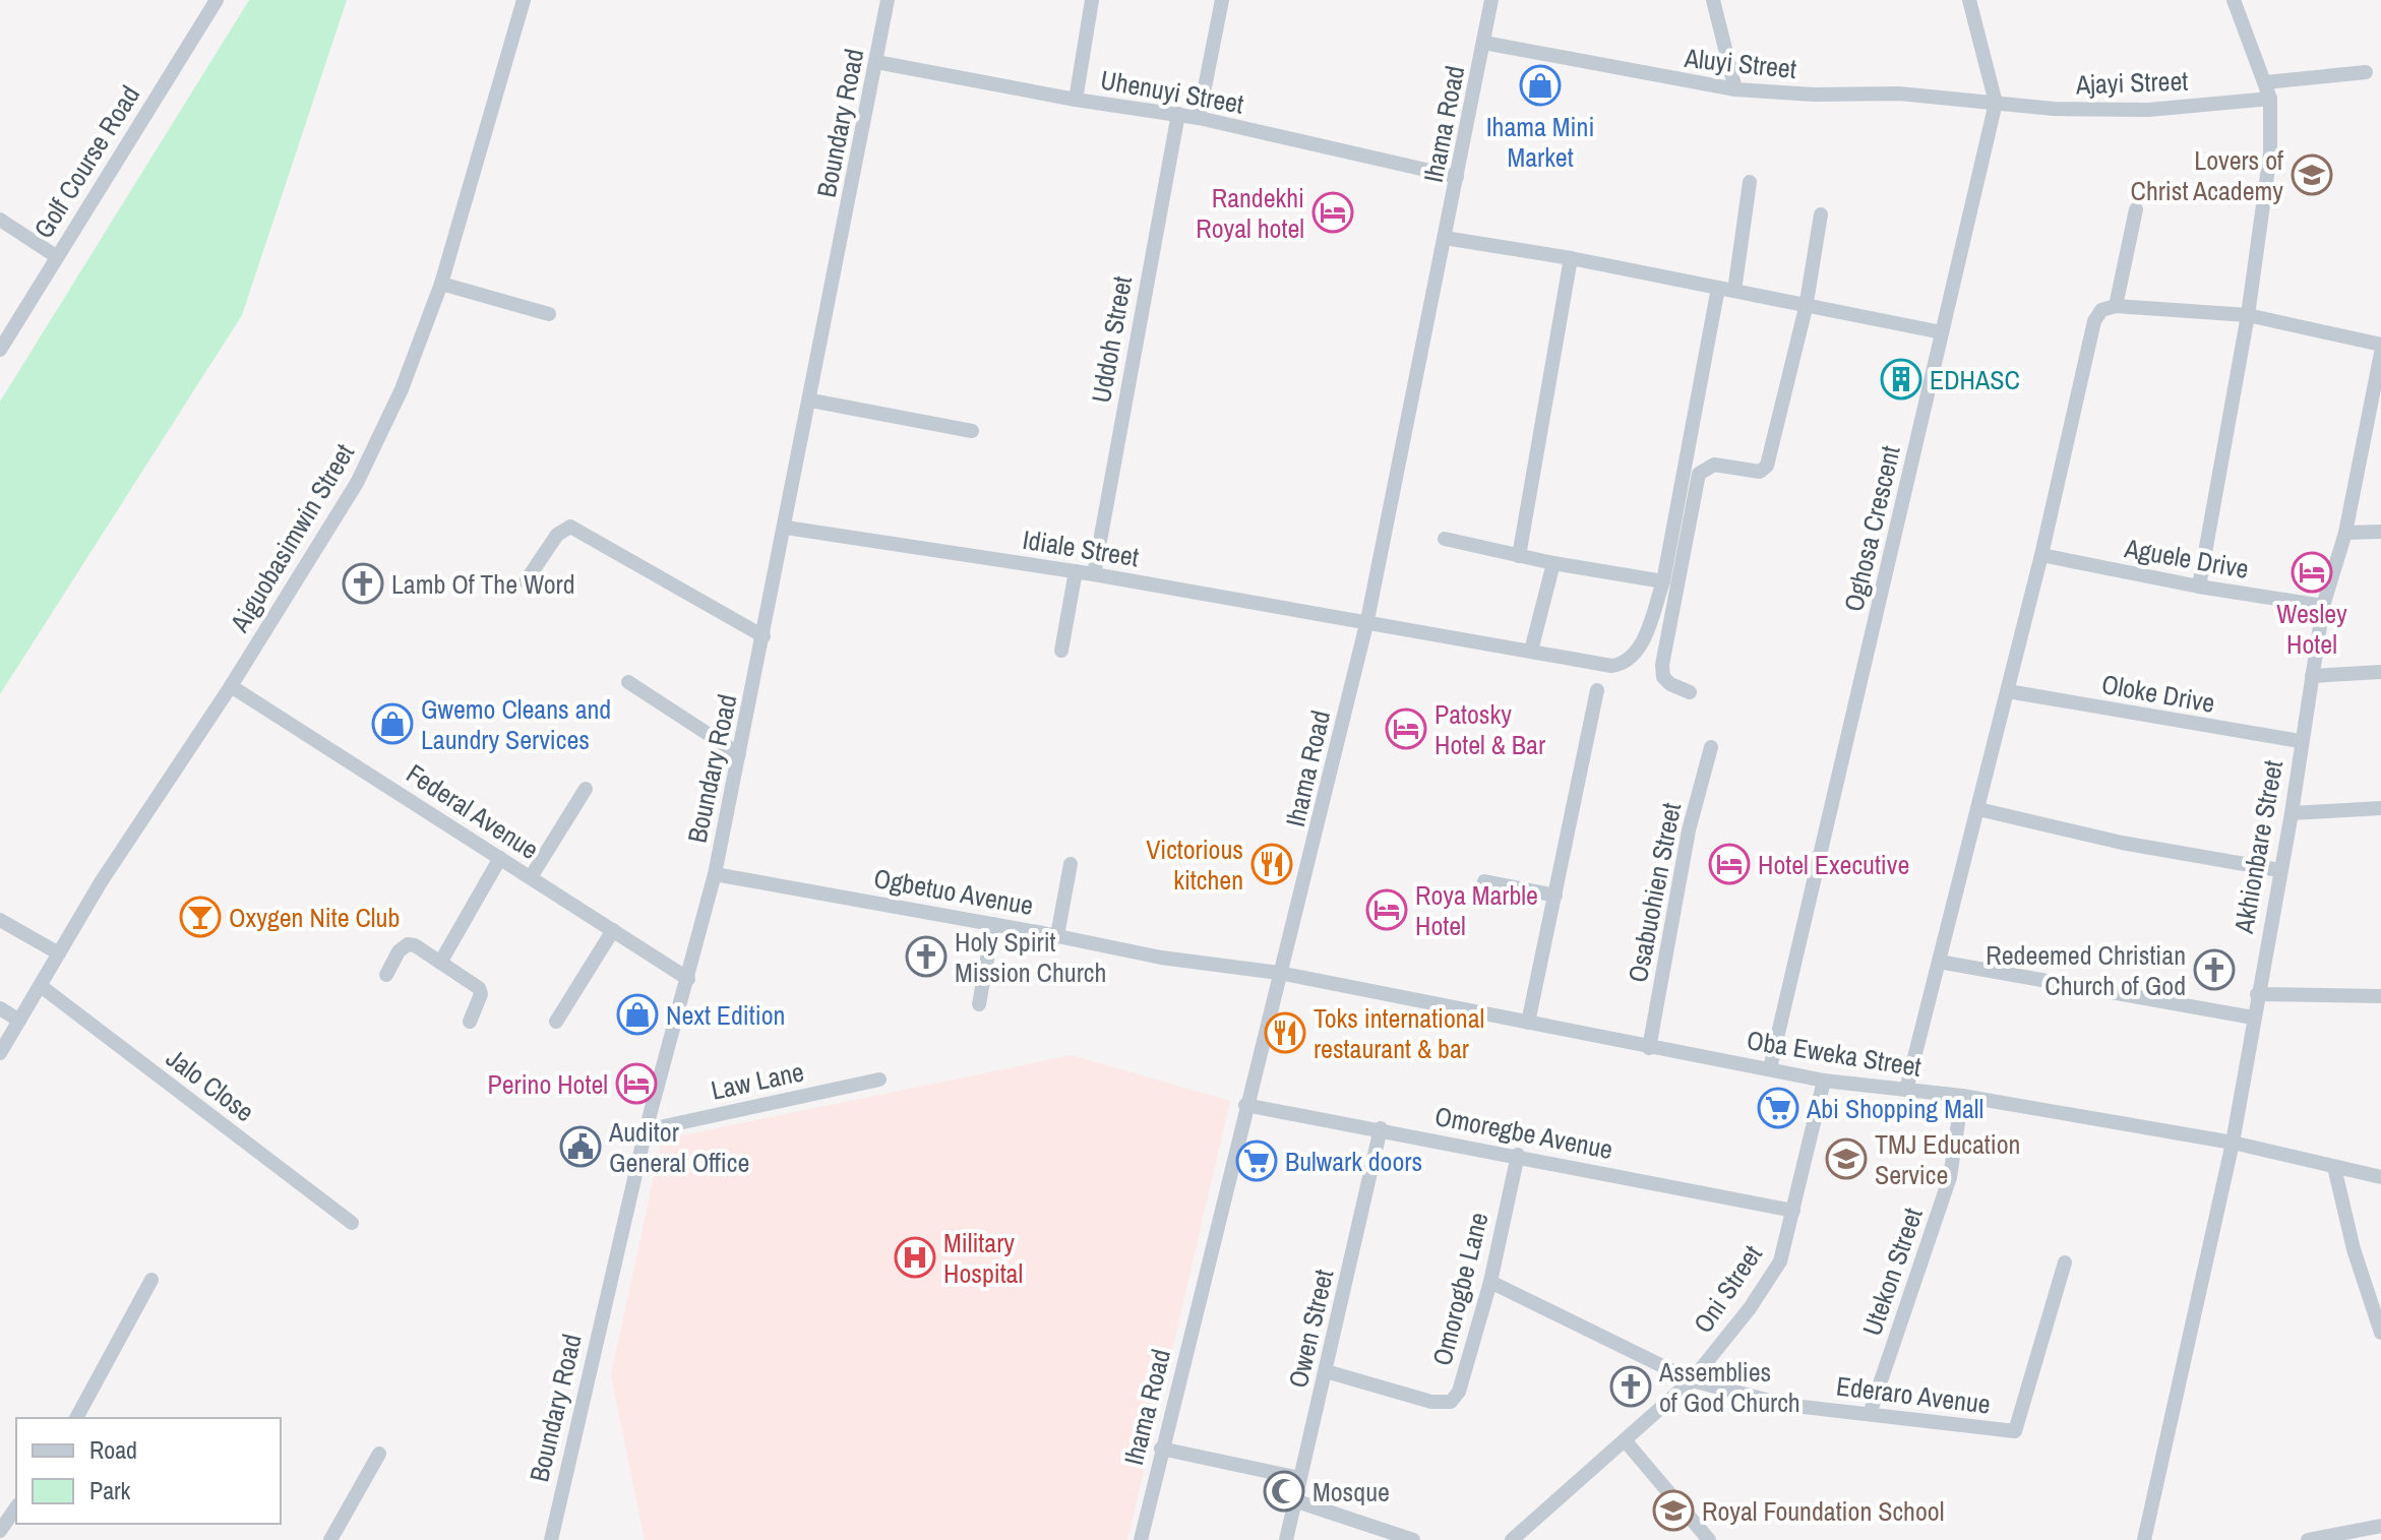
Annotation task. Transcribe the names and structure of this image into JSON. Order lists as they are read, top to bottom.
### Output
{
  "streets": {
    "street": [
      "Aluyi Street",
      "Ajayi Street",
      "Uhenuyi Street",
      "Boundary Road",
      "Ihama Road",
      "Golf Course Road",
      "Uddoh Street",
      "Oghosa Crescent",
      "Aiguobasimwin Street",
      "Idiale Street",
      "Aguele Drive",
      "Oloke Drive",
      "Federal Avenue",
      "Akhionbare Street",
      "Ogbetuo Avenue",
      "Osabuohien Street",
      "Oba Eweka Street",
      "Law Lane",
      "Jalo Close",
      "Omoregbe Avenue",
      "Utekon Street",
      "Omorogbe Lane",
      "Oni Street",
      "Owen Street",
      "Ederaro Avenue"
    ]
  },
  "crossings": [
    ["Aluyi Street", "Ajayi Street"],
    ["Aluyi Street", "Ihama Road"],
    ["Aluyi Street", "Oghosa Crescent"],
    ["Ajayi Street", "Oghosa Crescent"],
    ["Uhenuyi Street", "Boundary Road"],
    ["Uhenuyi Street", "Ihama Road"],
    ["Uhenuyi Street", "Uddoh Street"],
    ["Boundary Road", "Idiale Street"],
    ["Boundary Road", "Federal Avenue"],
    ["Boundary Road", "Ogbetuo Avenue"],
    ["Boundary Road", "Law Lane"],
    ["Ihama Road", "Idiale Street"],
    ["Ihama Road", "Ogbetuo Avenue"],
    ["Ihama Road", "Oba Eweka Street"],
    ["Ihama Road", "Omoregbe Avenue"],
    ["Uddoh Street", "Idiale Street"],
    ["Oghosa Crescent", "Oba Eweka Street"],
    ["Aiguobasimwin Street", "Federal Avenue"],
    ["Aiguobasimwin Street", "Jalo Close"],
    ["Aguele Drive", "Akhionbare Street"],
    ["Oloke Drive", "Akhionbare Street"],
    ["Akhionbare Street", "Oba Eweka Street"],
    ["Ogbetuo Avenue", "Oba Eweka Street"],
    ["Osabuohien Street", "Oba Eweka Street"],
    ["Oba Eweka Street", "Utekon Street"],
    ["Oba Eweka Street", "Oni Street"],
    ["Omoregbe Avenue", "Omorogbe Lane"],
    ["Omoregbe Avenue", "Oni Street"],
    ["Omoregbe Avenue", "Owen Street"],
    ["Utekon Street", "Ederaro Avenue"],
    ["Omorogbe Lane", "Owen Street"],
    ["Omorogbe Lane", "Ederaro Avenue"],
    ["Oni Street", "Ederaro Avenue"]
  ],
  "places": {
    "shop": ["Ihama Mini Market", "Gwemo Cleans and Laundry Services", "Next Edition"],
    "school or university": ["Lovers of Christ Academy", "TMJ Education Service", "Royal Foundation School"],
    "hotel": [
      "Randekhi Royal hotel",
      "Wesley Hotel",
      "Patosky Hotel & Bar",
      "Hotel Executive",
      "Roya Marble Hotel",
      "Perino Hotel"
    ],
    "building": ["EDHASC"],
    "church": [
      "Lamb Of The Word",
      "Holy Spirit Mission Church",
      "Redeemed Christian Church of God",
      "Assemblies of God Church"
    ],
    "restaurant": ["Victorious kitchen", "Toks international restaurant & bar"],
    "bar": ["Oxygen Nite Club"],
    "supermarket": ["Abi Shopping Mall", "Bulwark doors"],
    "public building": ["Auditor General Office"],
    "hospital": ["Military Hospital"],
    "mosque": ["Mosque"]
  },
  "legend": ["Road", "Park"]
}
